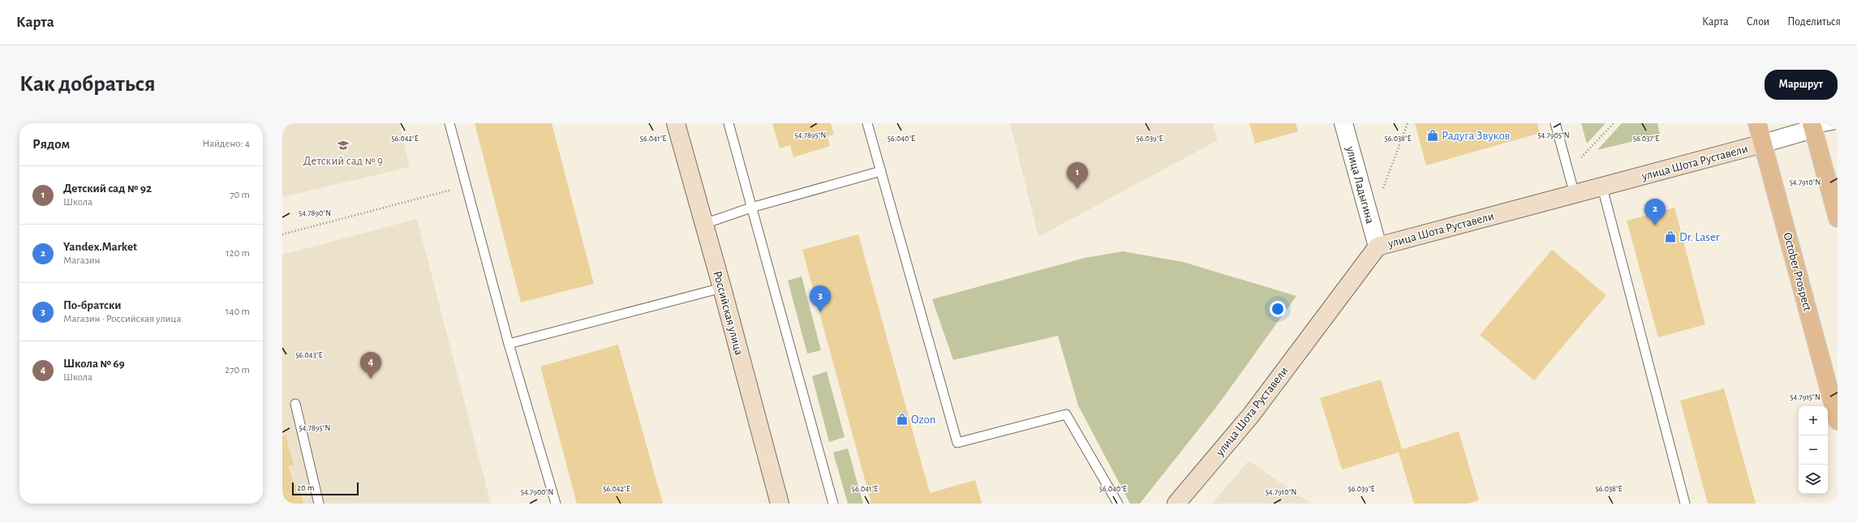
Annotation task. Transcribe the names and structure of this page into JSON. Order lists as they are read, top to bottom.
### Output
{
  "streets": {
    "main road": ["October Prospect"],
    "street": ["улица Шота Руставели", "улица Ладыгина", "Российская улица"]
  },
  "crossings": [
    ["улица Шота Руставели", "улица Ладыгина"],
    ["улица Шота Руставели", "October Prospect"]
  ],
  "places": {
    "shop": ["Радуга Звуков", "Dr. Laser", "Ozon"],
    "school or university": ["Детский сад № 9"]
  },
  "scale_bar": "20 m",
  "page": {
    "header": "Карта",
    "nav": ["Карта", "Слои", "Поделиться"],
    "buttons": "Маршрут",
    "title": "Как добраться",
    "heading": ["Рядом", "Найдено: 4"],
    "pins": [
      "1",
      "2",
      "3",
      "4"
    ],
    "list": [
      {
        "mark": "1",
        "name": "Детский сад № 92",
        "note": "Школа",
        "value": "70 m"
      },
      {
        "mark": "2",
        "name": "Yandex.Market",
        "note": "Магазин",
        "value": "120 m"
      },
      {
        "mark": "3",
        "name": "По-братски",
        "note": "Магазин · Российская улица",
        "value": "140 m"
      },
      {
        "mark": "4",
        "name": "Школа № 69",
        "note": "Школа",
        "value": "270 m"
      }
    ],
    "map_buttons": ["+", "−"],
    "scale": "20 m"
  },
  "coordinates": [
    "54.7895°N",
    "54.7905°N",
    "56.037°E",
    "56.042°E",
    "56.041°E",
    "56.040°E",
    "56.039°E",
    "56.038°E",
    "54.7910°N",
    "54.7890°N",
    "56.043°E",
    "54.7915°N",
    "54.7900°N"
  ]
}
